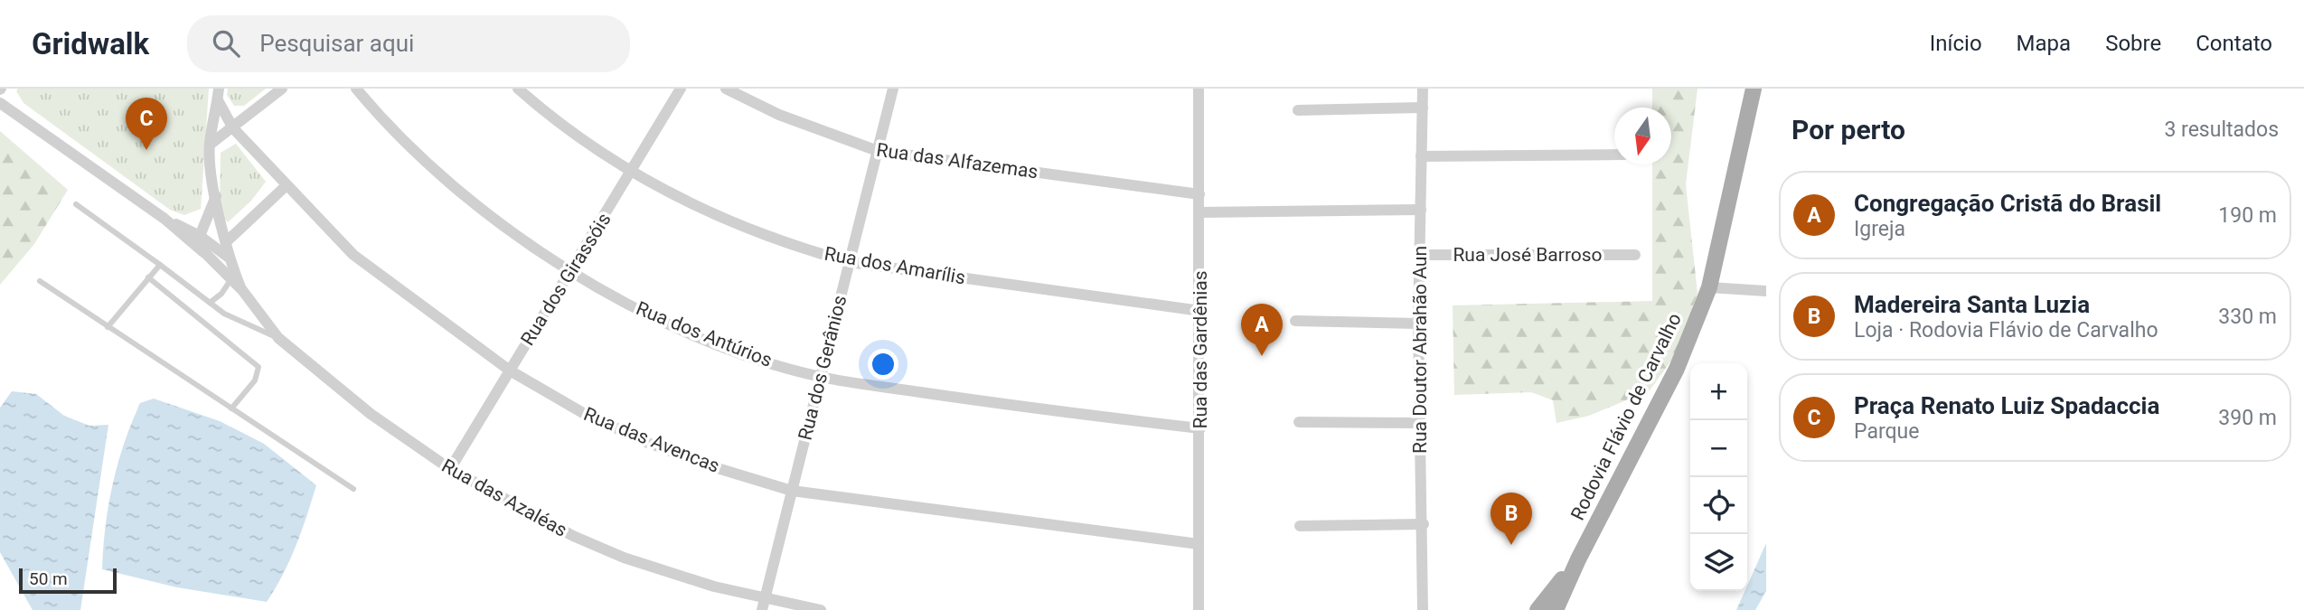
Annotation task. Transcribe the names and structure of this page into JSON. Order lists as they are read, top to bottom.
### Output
{
  "streets": {
    "main road": ["Rodovia Flávio de Carvalho"],
    "street": [
      "Rua das Alfazemas",
      "Rua José Barroso",
      "Rua dos Amarílis",
      "Rua dos Girassóis",
      "Rua dos Antúrios",
      "Rua das Gardênias",
      "Rua Doutor Abrahão Aun",
      "Rua dos Gerânios",
      "Rua das Avencas",
      "Rua das Azaléas"
    ]
  },
  "crossings": [
    ["Rua das Alfazemas", "Rua das Gardênias"],
    ["Rua das Alfazemas", "Rua dos Gerânios"],
    ["Rua José Barroso", "Rua Doutor Abrahão Aun"],
    ["Rua dos Amarílis", "Rua dos Girassóis"],
    ["Rua dos Amarílis", "Rua das Gardênias"],
    ["Rua dos Amarílis", "Rua dos Gerânios"],
    ["Rua dos Girassóis", "Rua dos Antúrios"],
    ["Rua dos Girassóis", "Rua das Avencas"],
    ["Rua dos Girassóis", "Rua das Azaléas"],
    ["Rua dos Antúrios", "Rua das Gardênias"],
    ["Rua dos Antúrios", "Rua dos Gerânios"],
    ["Rua das Gardênias", "Rua das Avencas"],
    ["Rua dos Gerânios", "Rua das Avencas"],
    ["Rua dos Gerânios", "Rua das Azaléas"],
    ["Rua das Avencas", "Rua das Azaléas"]
  ],
  "scale_bar": "50 m",
  "north": "bottom",
  "page": {
    "header": "Gridwalk",
    "search": "Pesquisar aqui",
    "nav": [
      "Início",
      "Mapa",
      "Sobre",
      "Contato"
    ],
    "heading": ["Por perto", "3 resultados"],
    "pins": ["C", "A", "B"],
    "list": [
      {
        "mark": "A",
        "name": "Congregação Cristã do Brasil",
        "note": "Igreja",
        "value": "190 m"
      },
      {
        "mark": "B",
        "name": "Madereira Santa Luzia",
        "note": "Loja · Rodovia Flávio de Carvalho",
        "value": "330 m"
      },
      {
        "mark": "C",
        "name": "Praça Renato Luiz Spadaccia",
        "note": "Parque",
        "value": "390 m"
      }
    ],
    "map_buttons": ["+", "−"],
    "scale": "50 m"
  }
}
